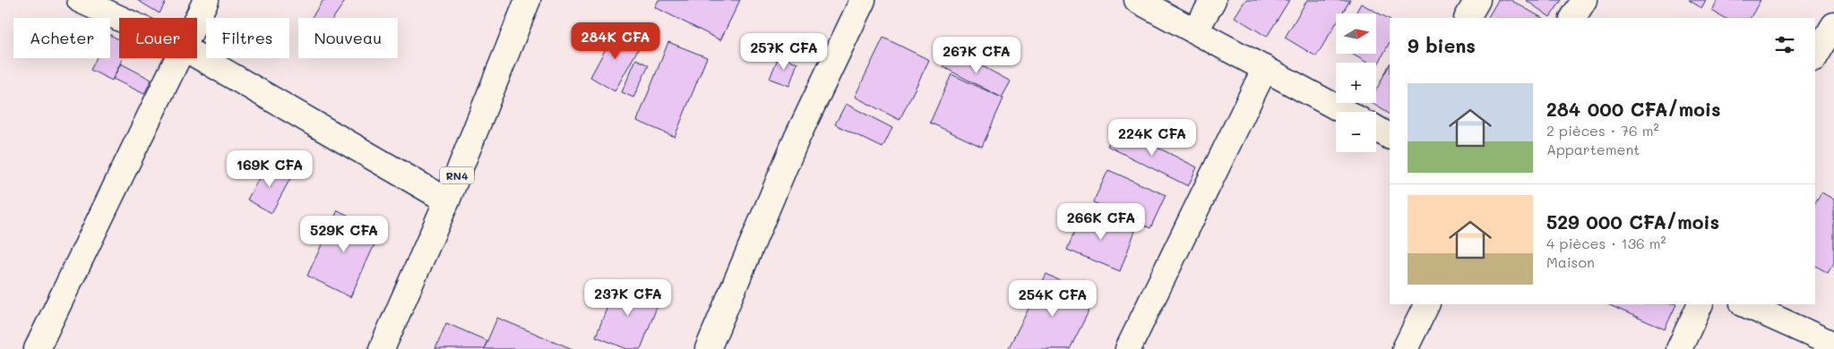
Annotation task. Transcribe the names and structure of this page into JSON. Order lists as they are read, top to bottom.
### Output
{
  "streets": {
    "main road": ["RN4"]
  },
  "north": "right",
  "page": {
    "map_buttons": ["+", "−"],
    "chip": [
      "Acheter",
      "Louer",
      "Filtres",
      "Nouveau"
    ],
    "heading": "9 biens",
    "price": [
      "284K CFA",
      "257K CFA",
      "267K CFA",
      "224K CFA",
      "169K CFA",
      "266K CFA",
      "529K CFA",
      "237K CFA",
      "254K CFA"
    ],
    "list": [
      {
        "name": "284 000 CFA/mois",
        "note": "2 pièces · 76 m² · Appartement"
      },
      {
        "name": "529 000 CFA/mois",
        "note": "4 pièces · 136 m² · Maison"
      }
    ]
  }
}
